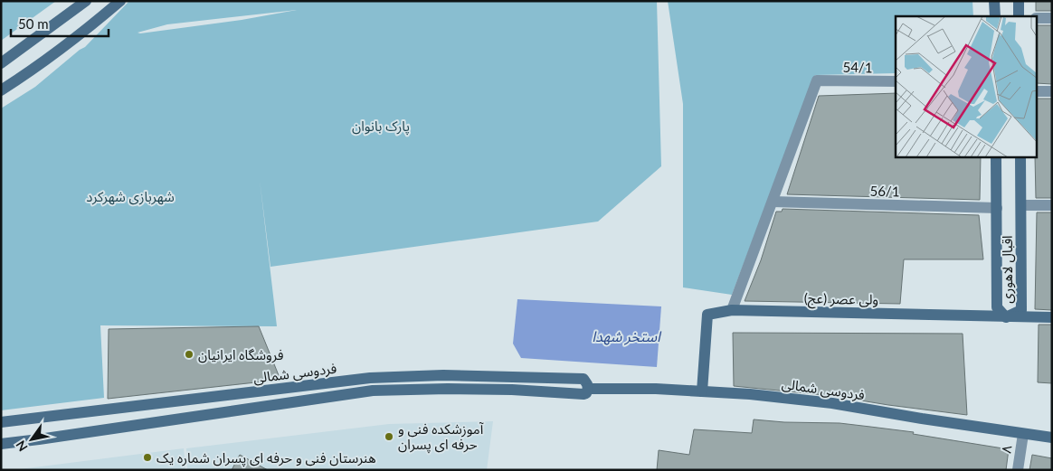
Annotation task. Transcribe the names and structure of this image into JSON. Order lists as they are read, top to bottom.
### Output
{
  "streets": {
    "main road": ["اقبال لاهوری", "ولی عصر (عج)", "فردوسی شمالی"],
    "street": ["54/1", "56/1", "۸"]
  },
  "crossings": [
    ["54/1", "56/1"],
    ["56/1", "اقبال لاهوری"],
    ["اقبال لاهوری", "ولی عصر (عج)"],
    ["ولی عصر (عج)", "فردوسی شمالی"],
    ["فردوسی شمالی", "۸"]
  ],
  "water": ["استخر شهدا"],
  "parks": ["پارک بانوان", "شهربازی شهرکرد"],
  "places": ["فروشگاه ایرانیان", "آموزشکده فنی و حرفه ای پسران", "هنرستان فنی و حرفه ای پسران شماره یک"],
  "scale_bar": "50 m",
  "north": "bottom left"
}
